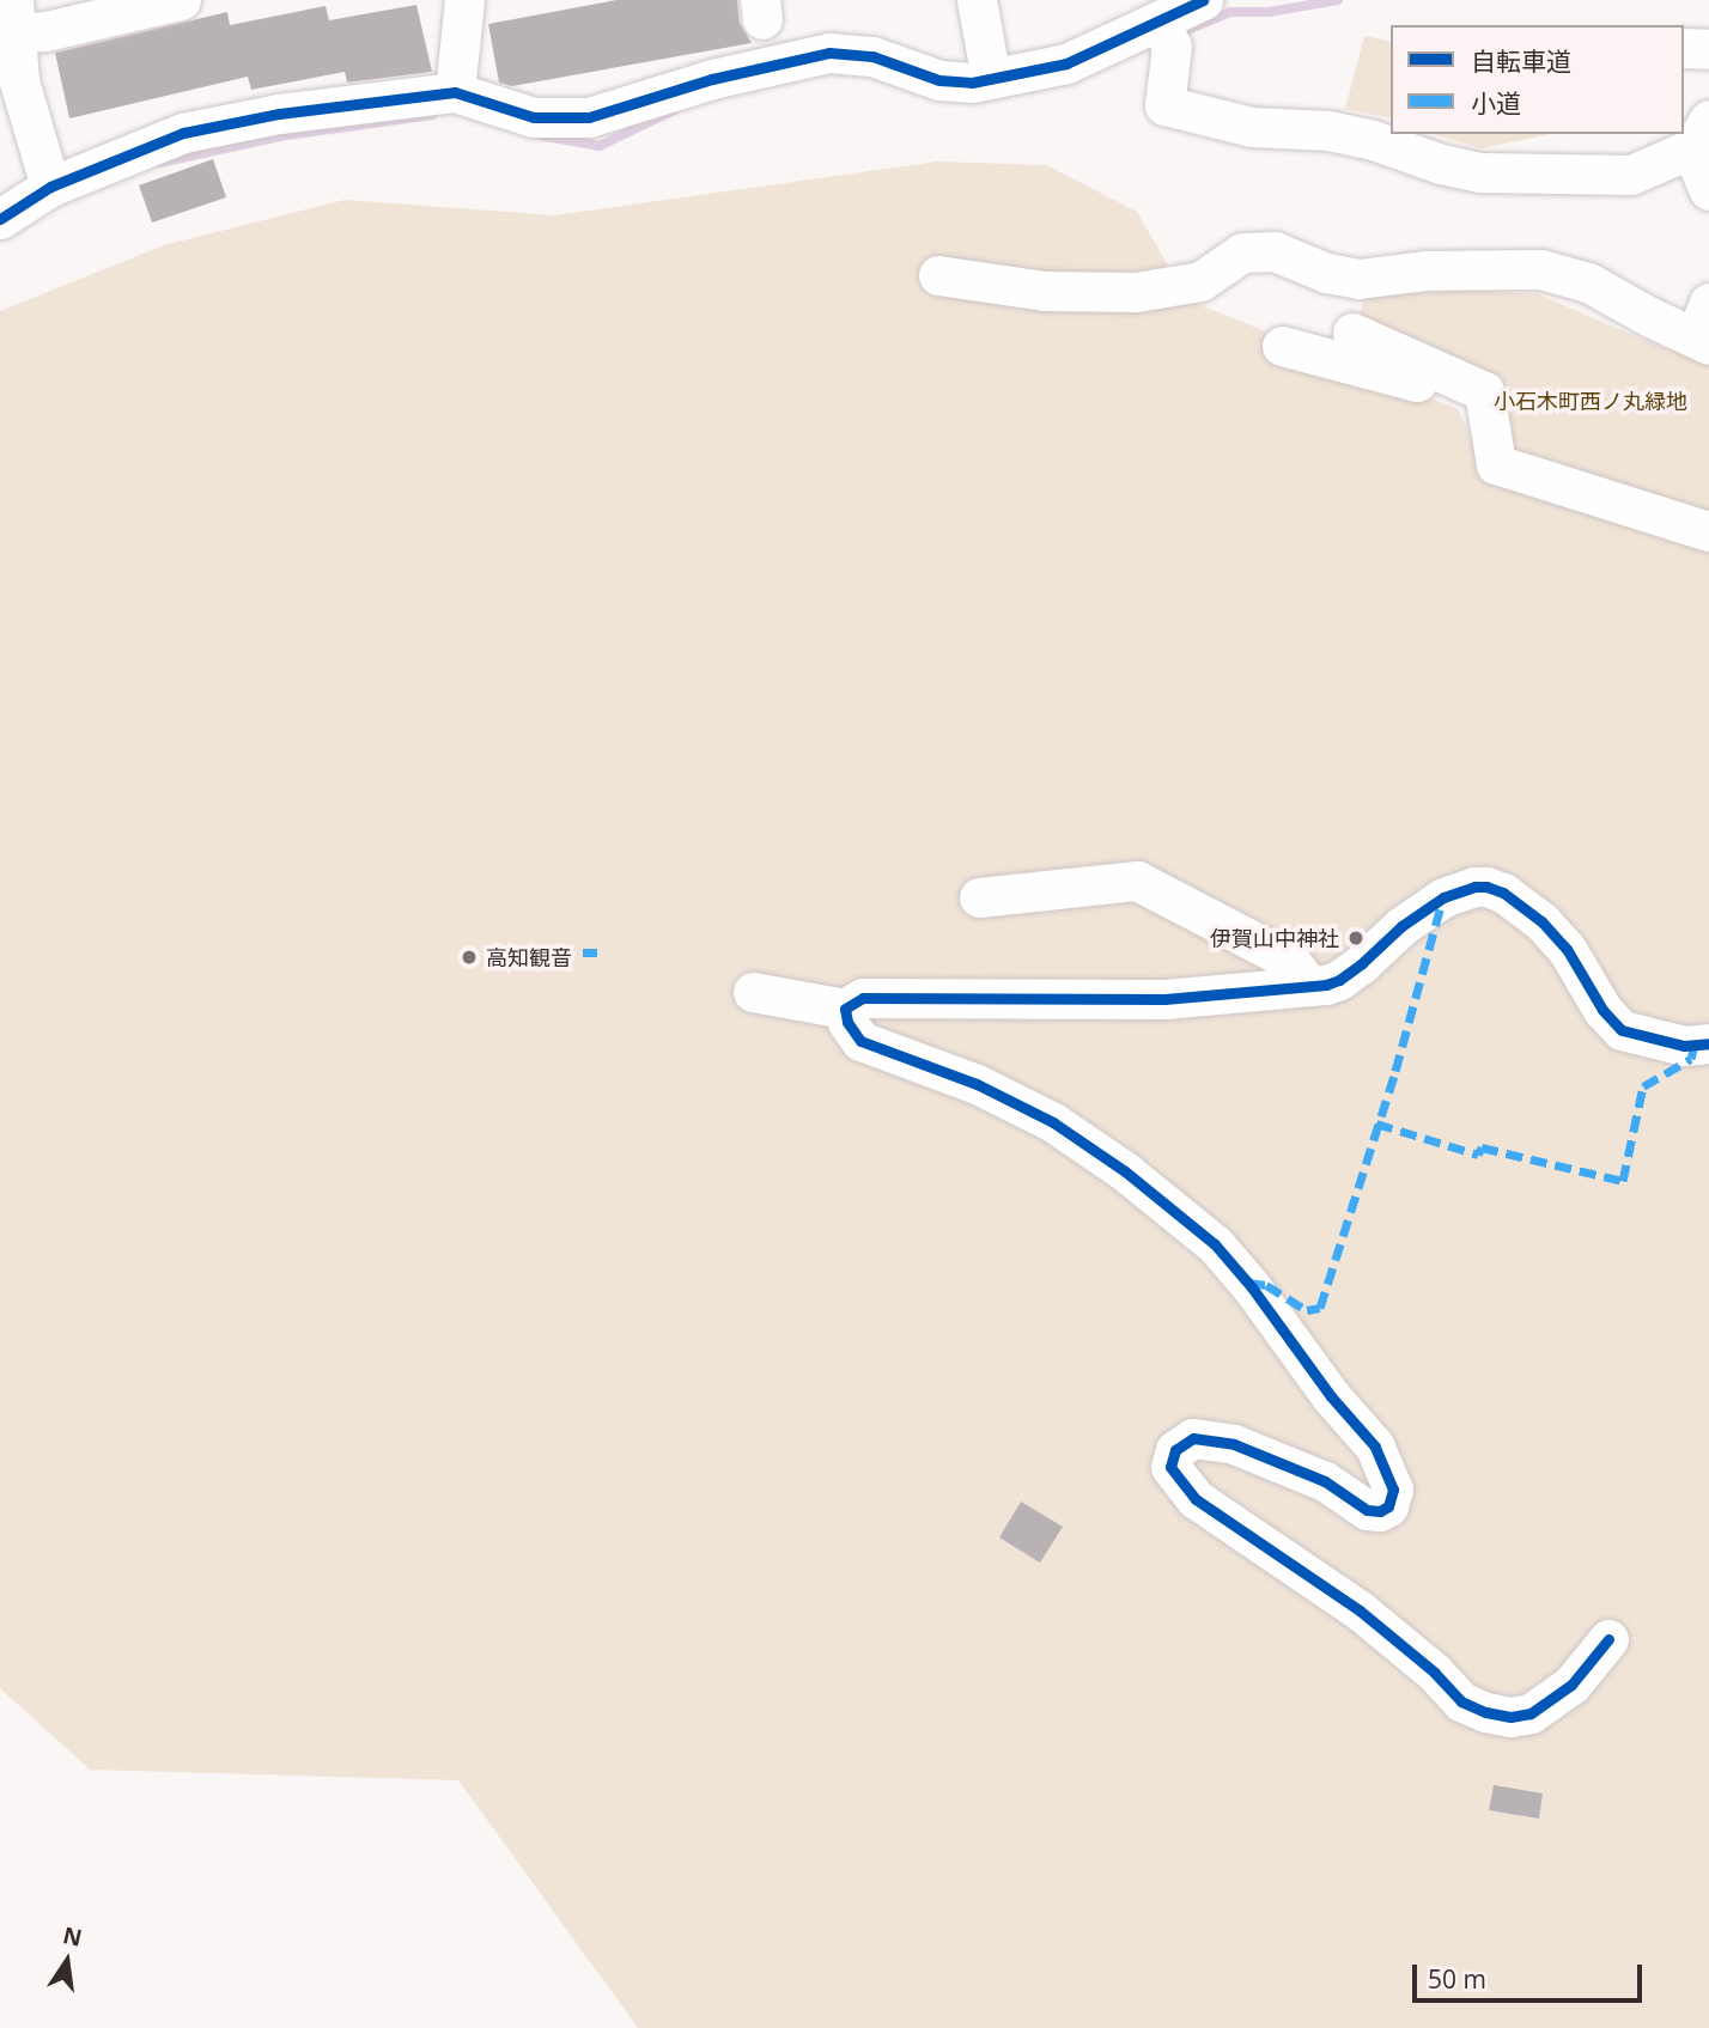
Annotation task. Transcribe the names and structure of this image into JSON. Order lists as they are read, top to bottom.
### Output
{
  "parks": ["小石木町西ノ丸緑地"],
  "places": ["伊賀山中神社", "高知観音"],
  "legend": ["自転車道", "小道"],
  "scale_bar": "50 m",
  "north": "top"
}
